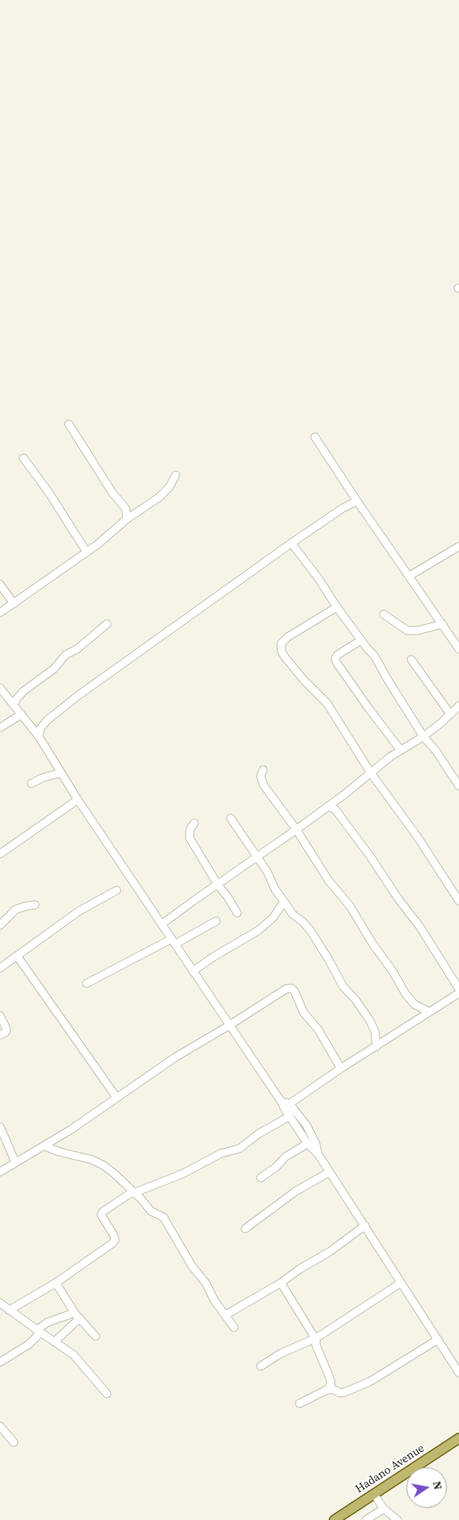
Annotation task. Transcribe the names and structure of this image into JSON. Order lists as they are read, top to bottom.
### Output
{
  "streets": {
    "main road": ["Hadano Avenue"]
  },
  "north": "right"
}
